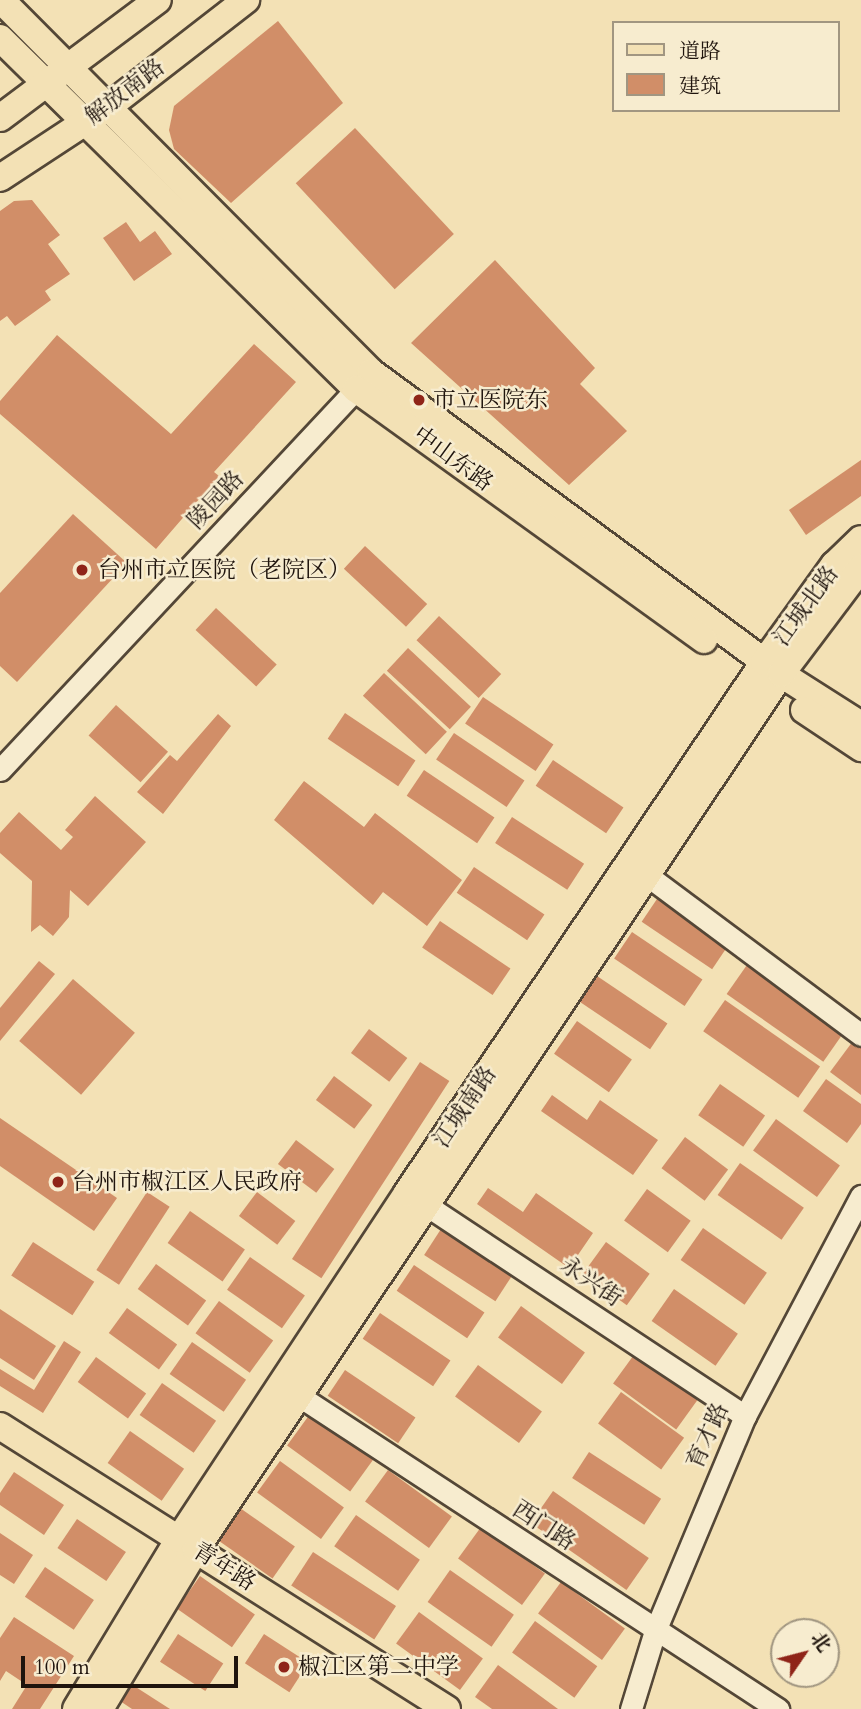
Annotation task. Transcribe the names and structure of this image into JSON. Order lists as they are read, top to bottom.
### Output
{
  "streets": {
    "main road": [
      "解放南路",
      "中山东路",
      "江城北路",
      "江城南路",
      "青年路"
    ],
    "street": [
      "陵园路",
      "永兴街",
      "育才路",
      "西门路"
    ]
  },
  "crossings": [
    ["解放南路", "中山东路"],
    ["中山东路", "陵园路"],
    ["中山东路", "江城北路"],
    ["中山东路", "江城南路"],
    ["江城北路", "江城南路"],
    ["江城南路", "永兴街"],
    ["江城南路", "西门路"],
    ["江城南路", "青年路"],
    ["永兴街", "育才路"],
    ["育才路", "西门路"]
  ],
  "places": [
    "市立医院东",
    "台州市立医院（老院区）",
    "台州市椒江区人民政府",
    "椒江区第二中学"
  ],
  "legend": ["道路", "建筑"],
  "scale_bar": "100 m",
  "north": "top right"
}
